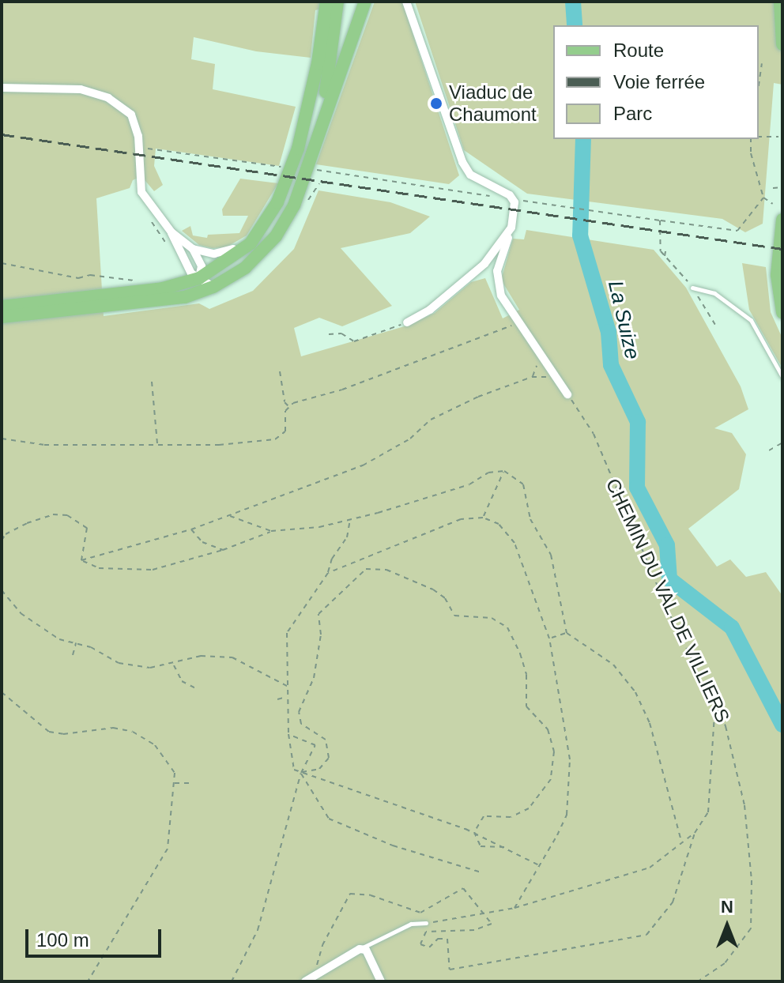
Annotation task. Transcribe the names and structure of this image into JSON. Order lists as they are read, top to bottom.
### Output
{
  "streets": {
    "path": ["CHEMIN DU VAL DE VILLIERS"]
  },
  "water": ["La Suize"],
  "places": ["Viaduc de Chaumont"],
  "legend": ["Route", "Voie ferrée", "Parc"],
  "scale_bar": "100 m",
  "north": "top"
}
